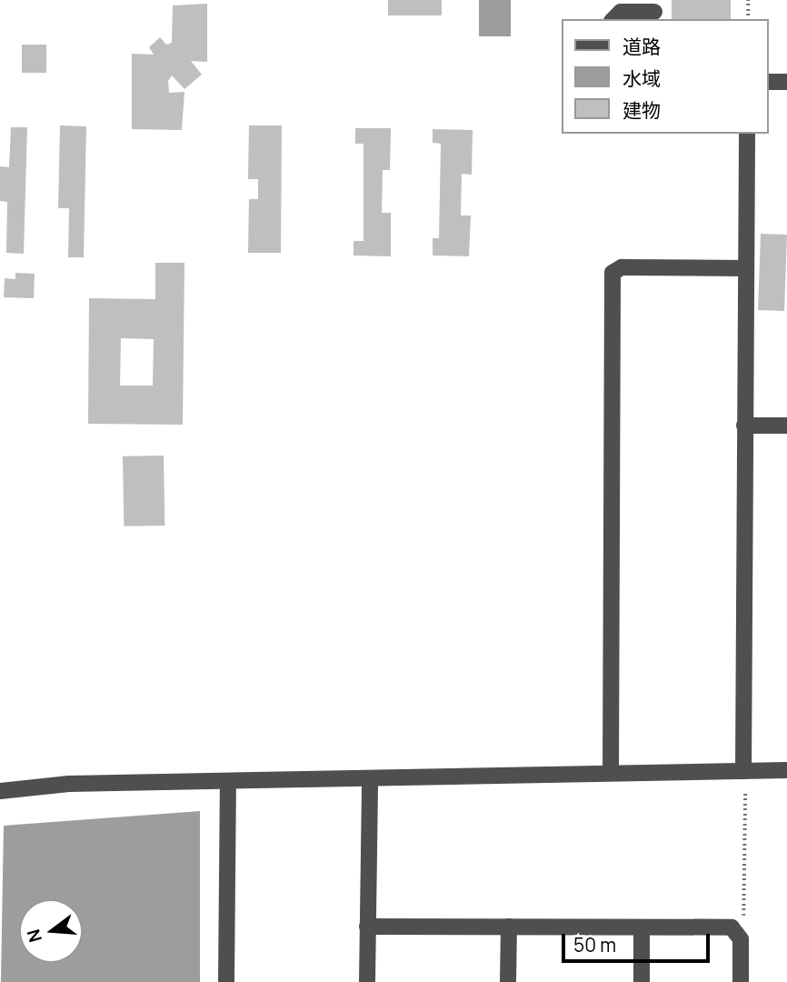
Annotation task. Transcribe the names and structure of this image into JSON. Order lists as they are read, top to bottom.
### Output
{
  "legend": ["道路", "水域", "建物"],
  "scale_bar": "50 m",
  "north": "left"
}
